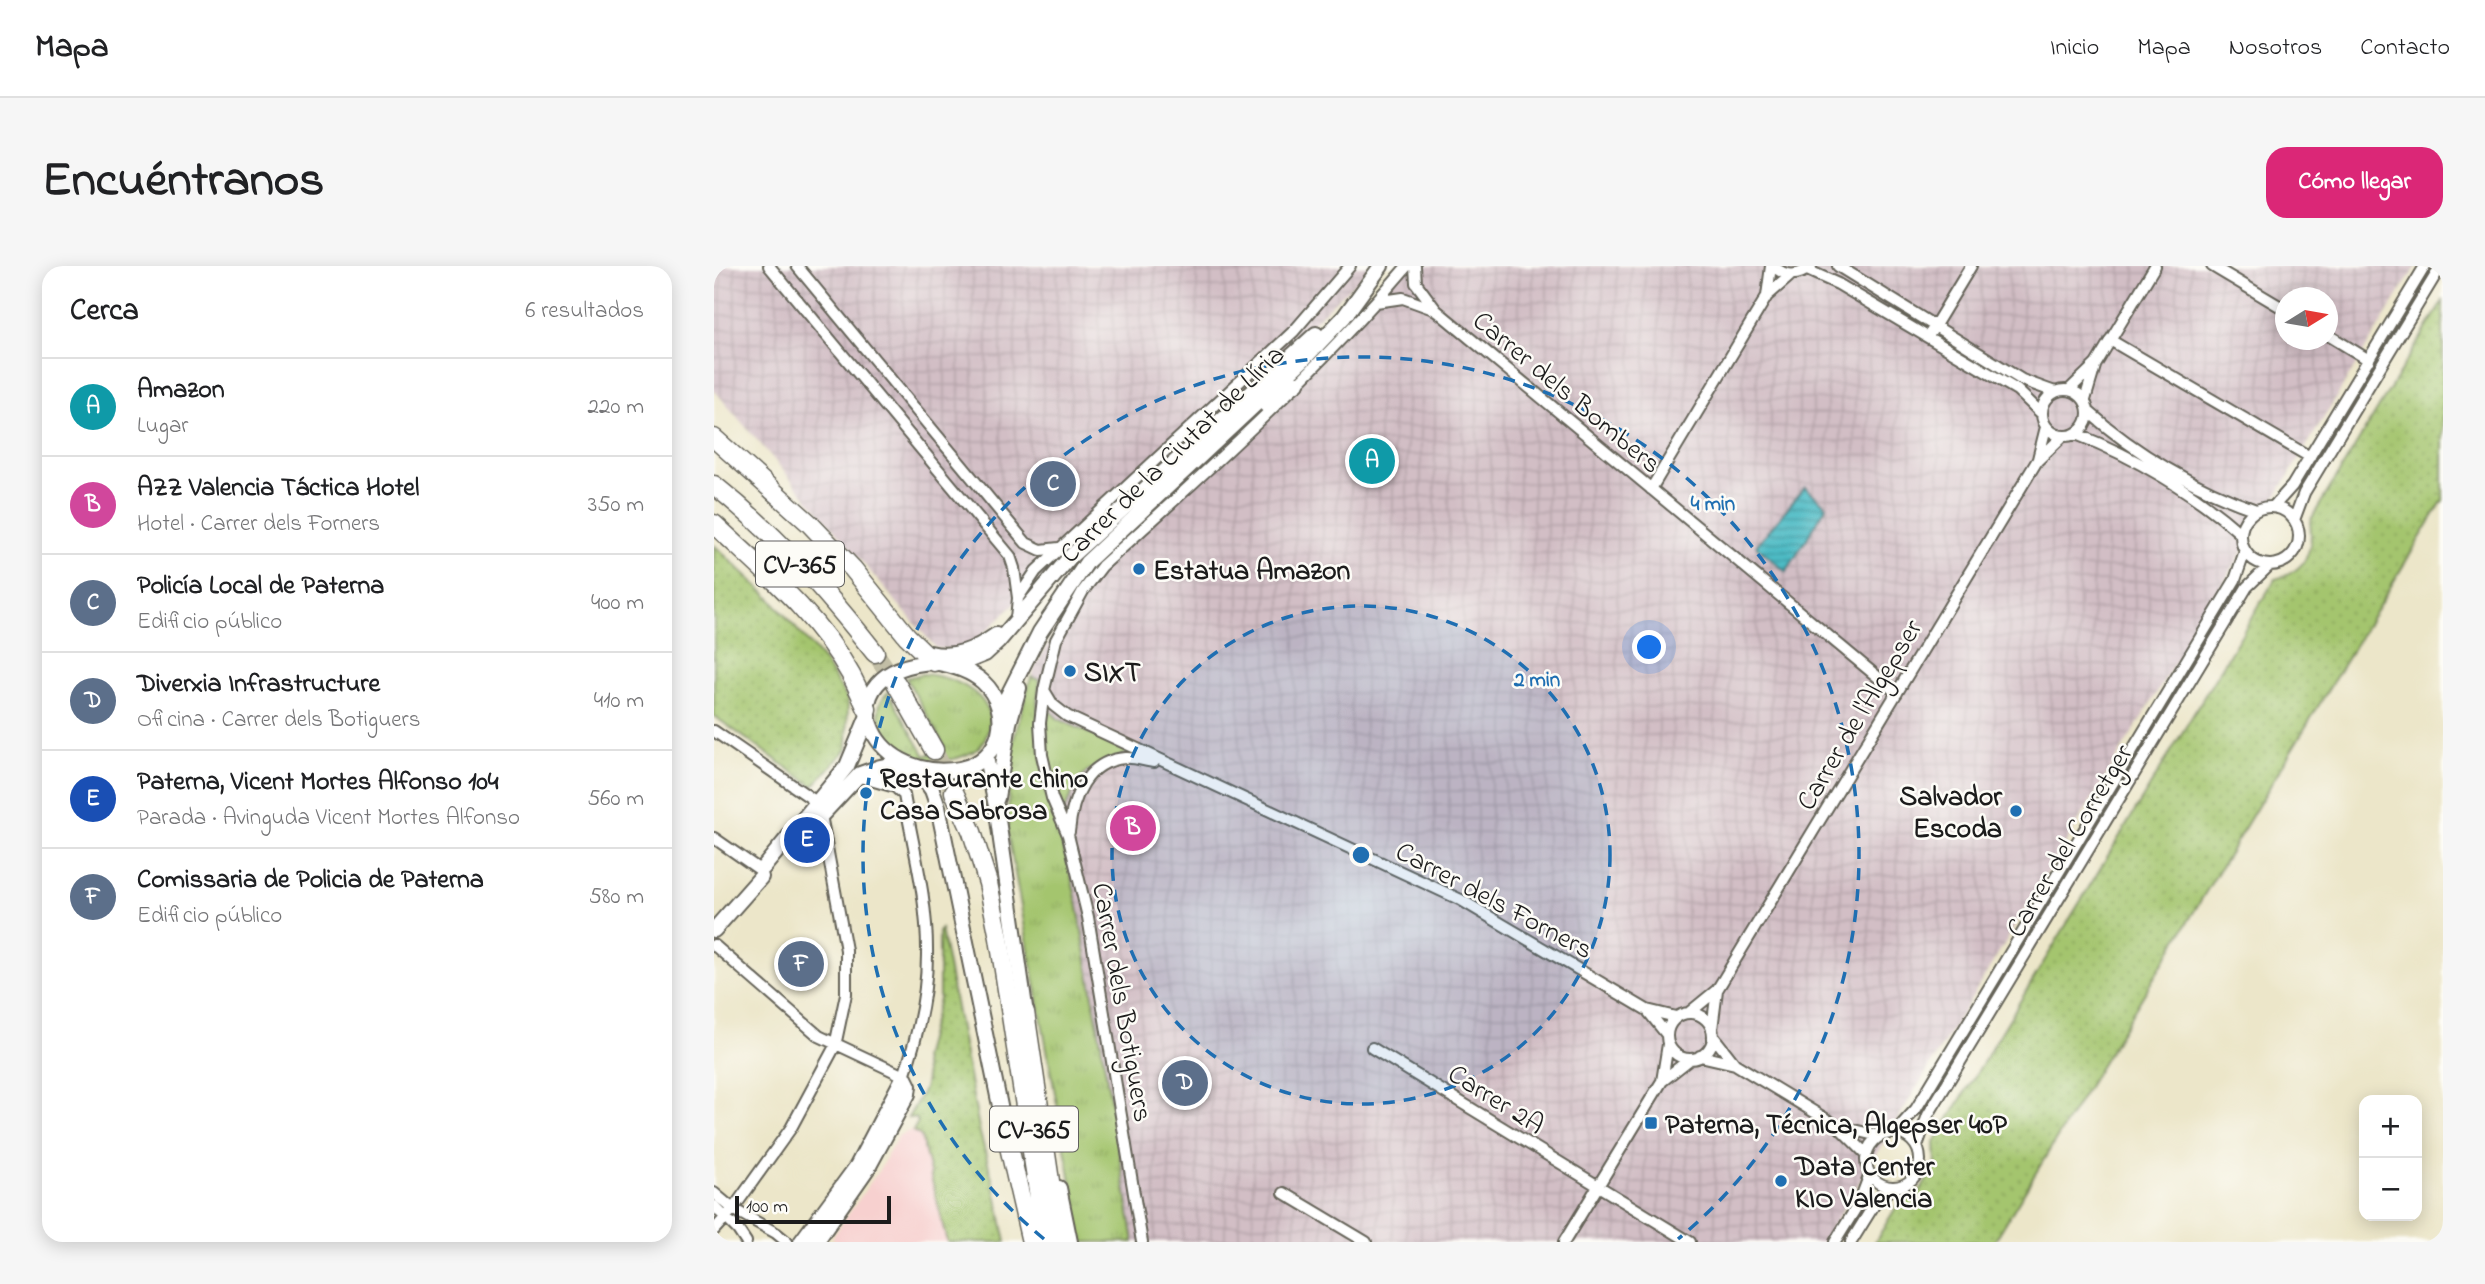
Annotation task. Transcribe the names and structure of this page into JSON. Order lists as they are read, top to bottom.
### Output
{
  "streets": {
    "main road": ["CV-365"],
    "street": [
      "Carrer dels Bombers",
      "Carrer de la Ciutat de Llíria",
      "Carrer de l'Algepser",
      "Carrer del Corretger",
      "Carrer dels Forners",
      "Carrer dels Botiguers",
      "Carrer 2A"
    ]
  },
  "crossings": [
    ["Carrer dels Bombers", "Carrer de la Ciutat de Llíria"],
    ["Carrer dels Bombers", "Carrer de l'Algepser"],
    ["Carrer de la Ciutat de Llíria", "Carrer dels Forners"],
    ["Carrer de la Ciutat de Llíria", "Carrer dels Botiguers"],
    ["Carrer dels Forners", "Carrer dels Botiguers"]
  ],
  "places": {
    "other": [
      "Estatua Amazon",
      "SIXT",
      "Restaurante chino Casa Sabrosa",
      "Salvador Escoda",
      "Data Center KIO Valencia"
    ],
    "transit": ["Paterna, Técnica, Algepser 40P"]
  },
  "scale_bar": "100 m",
  "north": "right",
  "page": {
    "header": "Mapa",
    "nav": [
      "Inicio",
      "Mapa",
      "Nosotros",
      "Contacto"
    ],
    "title": "Encuéntranos",
    "buttons": "Cómo llegar",
    "heading": ["Cerca", "6 resultados"],
    "list": [
      {
        "mark": "A",
        "name": "Amazon",
        "note": "Lugar",
        "value": "220 m"
      },
      {
        "mark": "B",
        "name": "AZZ Valencia Táctica Hotel",
        "note": "Hotel · Carrer dels Forners",
        "value": "350 m"
      },
      {
        "mark": "C",
        "name": "Policía Local de Paterna",
        "note": "Edificio público",
        "value": "400 m"
      },
      {
        "mark": "D",
        "name": "Diverxia Infrastructure",
        "note": "Oficina · Carrer dels Botiguers",
        "value": "410 m"
      },
      {
        "mark": "E",
        "name": "Paterna, Vicent Mortes Alfonso 104",
        "note": "Parada · Avinguda Vicent Mortes Alfonso",
        "value": "560 m"
      },
      {
        "mark": "F",
        "name": "Comissaria de Policia de Paterna",
        "note": "Edificio público",
        "value": "580 m"
      }
    ],
    "pins": [
      "A",
      "C",
      "B",
      "E",
      "F",
      "D"
    ],
    "map_buttons": ["+", "−"],
    "scale": "100 m"
  },
  "rings": ["4 min", "2 min"]
}
